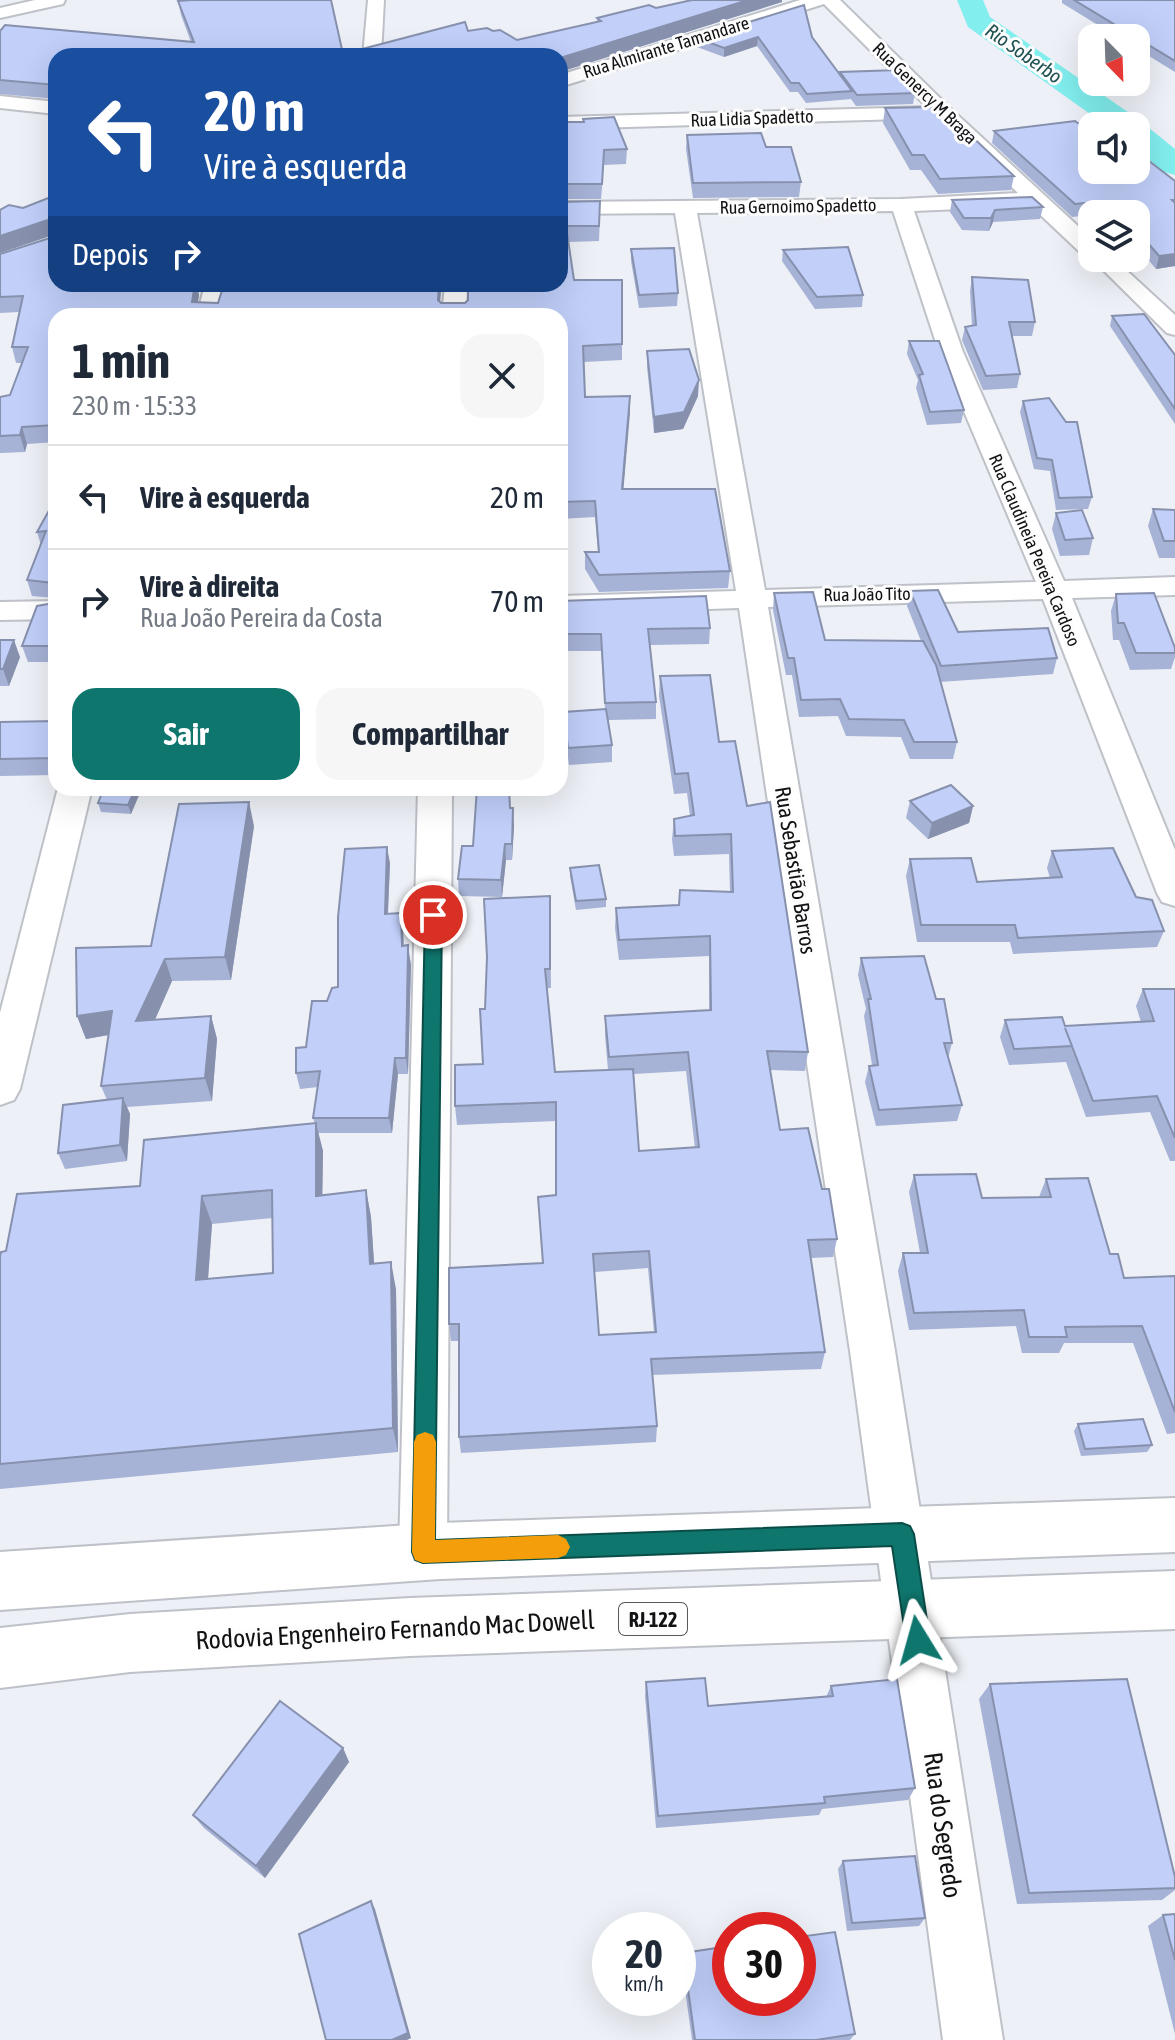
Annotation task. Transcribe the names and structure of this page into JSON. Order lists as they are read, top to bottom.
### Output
{
  "streets": {
    "main road": ["RJ-122", "Rodovia Engenheiro Fernando Mac Dowell"],
    "street": [
      "Rua Almirante Tamandare",
      "Rua Genercy M Braga",
      "Rua Lidia Spadetto",
      "Rua Gernoimo Spadetto",
      "Rua Claudineia Pereira Cardoso",
      "Rua João Tito",
      "Rua Sebastião Barros",
      "Rua do Segredo"
    ]
  },
  "crossings": [
    ["Rua Genercy M Braga", "Rua Lidia Spadetto"],
    ["Rua Genercy M Braga", "Rua Gernoimo Spadetto"],
    ["Rua Gernoimo Spadetto", "Rua Claudineia Pereira Cardoso"],
    ["Rua Gernoimo Spadetto", "Rua Sebastião Barros"],
    ["Rua Claudineia Pereira Cardoso", "Rua João Tito"],
    ["Rua João Tito", "Rua Sebastião Barros"],
    ["Rua Sebastião Barros", "Rodovia Engenheiro Fernando Mac Dowell"],
    ["Rua Sebastião Barros", "Rua do Segredo"],
    ["Rodovia Engenheiro Fernando Mac Dowell", "Rua do Segredo"]
  ],
  "water": ["Rio Soberbo"],
  "north": "bottom right",
  "page": {
    "turn": ["20 m", "Vire à esquerda"],
    "then": "Depois",
    "heading": ["1 min", "230 m · 15:33"],
    "list": [
      {
        "name": "Vire à esquerda",
        "value": "20 m"
      },
      {
        "name": "Vire à direita",
        "note": "Rua João Pereira da Costa",
        "value": "70 m"
      }
    ],
    "buttons": ["Sair", "Compartilhar"],
    "speed": "20 km/h",
    "limit": "30"
  }
}
